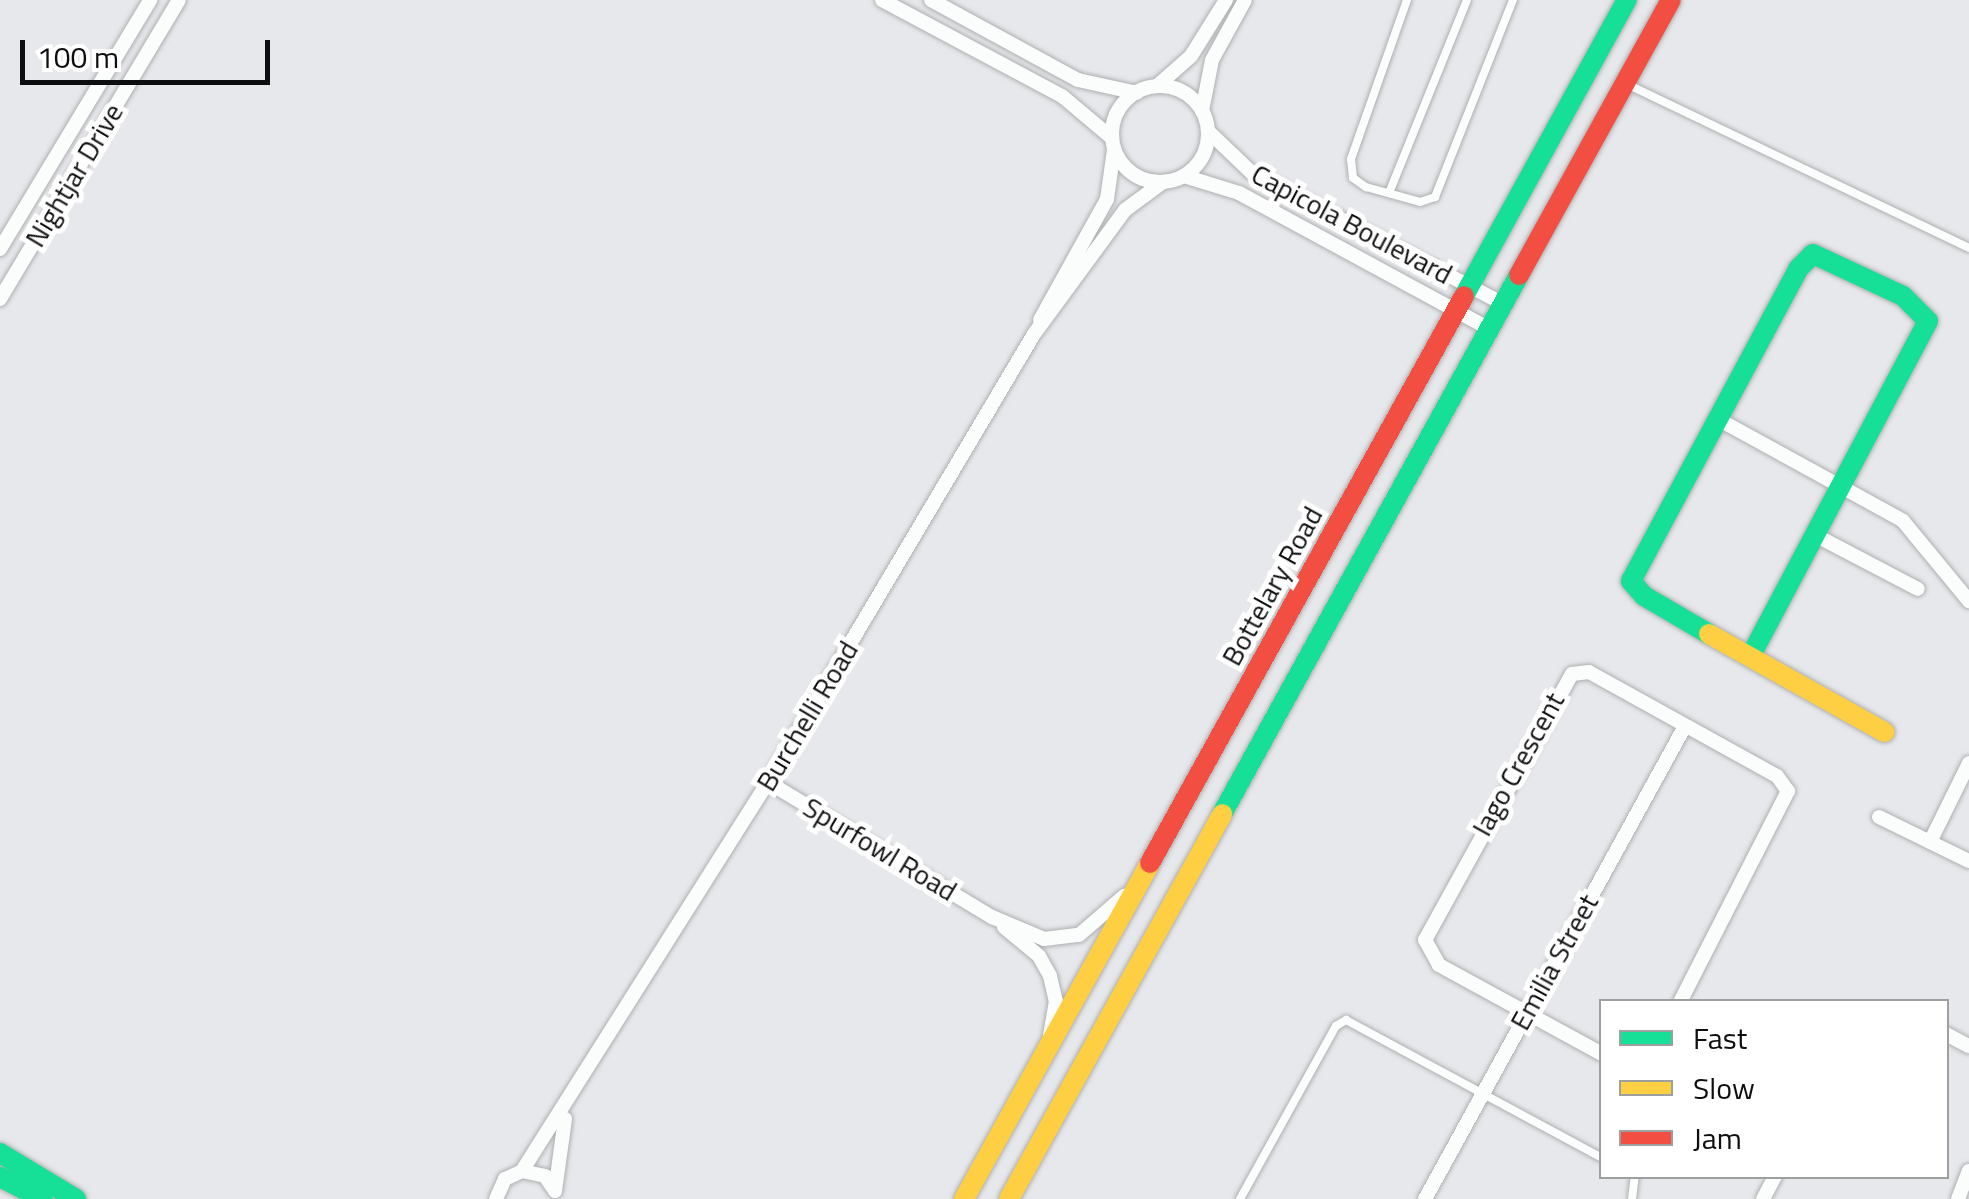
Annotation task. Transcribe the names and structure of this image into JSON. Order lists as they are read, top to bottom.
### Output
{
  "streets": {
    "main road": ["Bottelary Road"],
    "street": [
      "Nightjar Drive",
      "Capicola Boulevard",
      "Burchelli Road",
      "Iago Crescent",
      "Spurfowl Road",
      "Emilia Street"
    ]
  },
  "crossings": [
    ["Capicola Boulevard", "Bottelary Road"],
    ["Capicola Boulevard", "Burchelli Road"],
    ["Bottelary Road", "Spurfowl Road"],
    ["Burchelli Road", "Spurfowl Road"],
    ["Iago Crescent", "Emilia Street"]
  ],
  "legend": ["Fast", "Slow", "Jam"],
  "scale_bar": "100 m"
}
